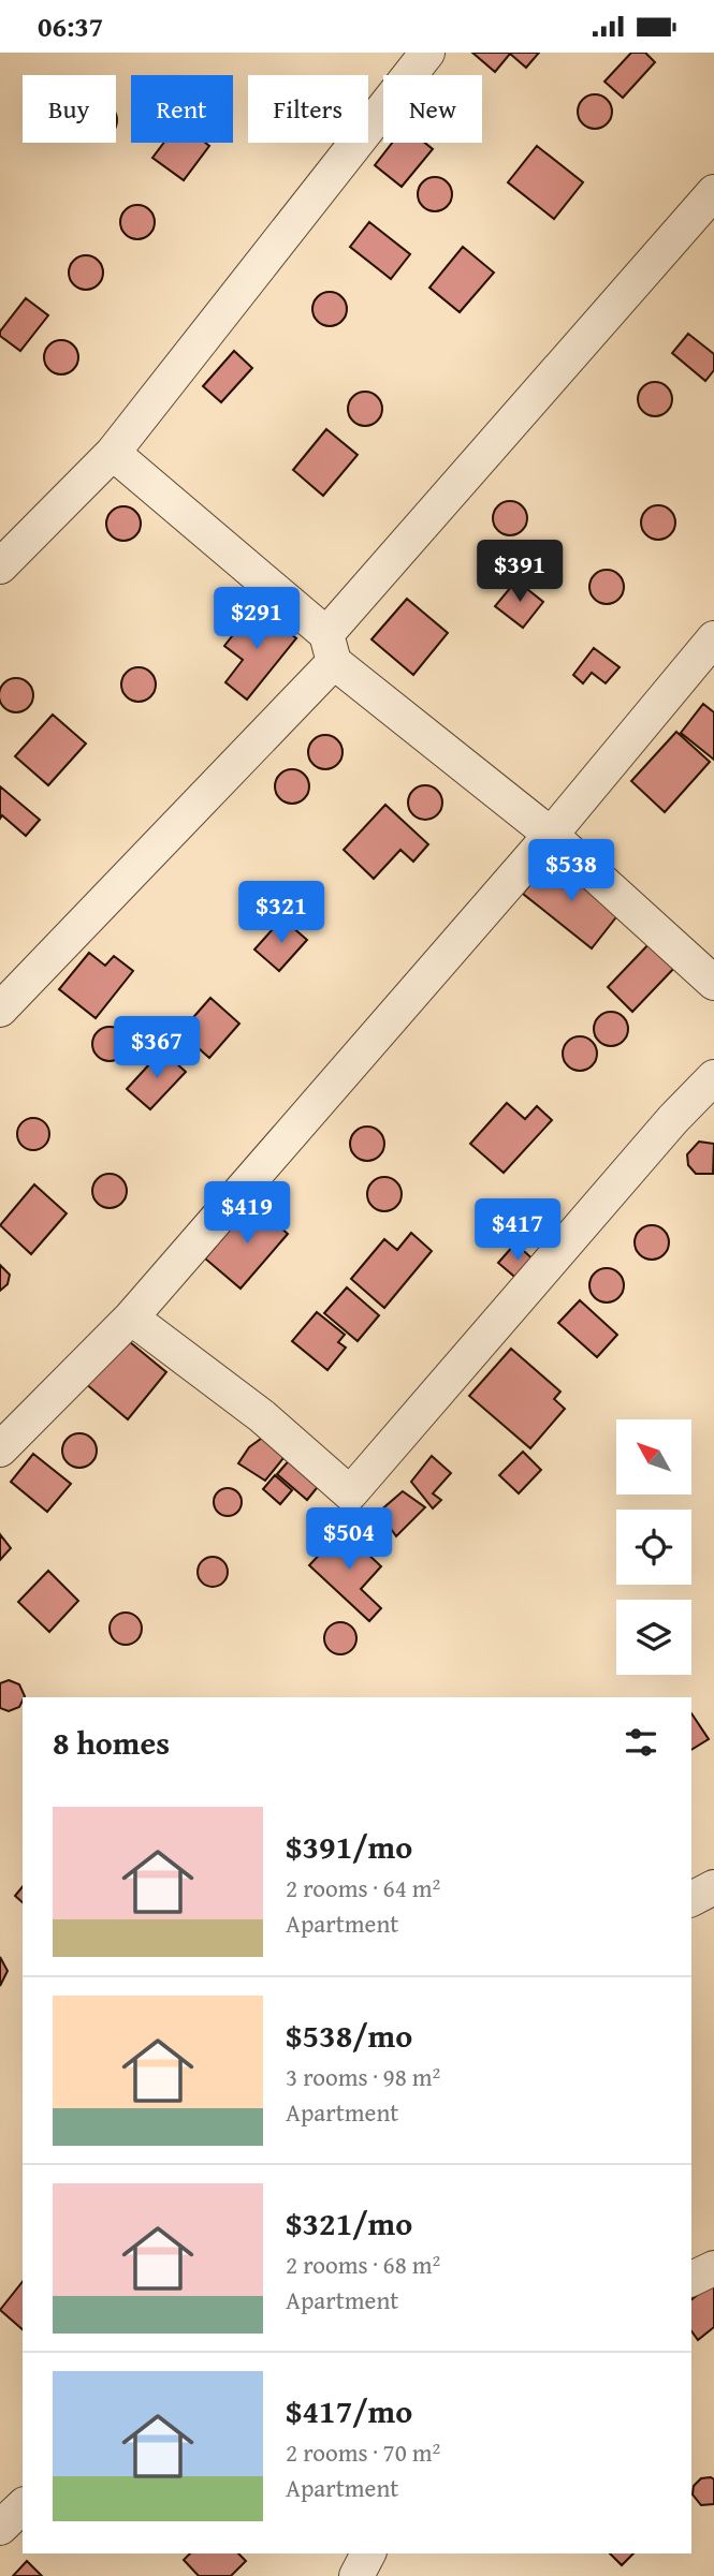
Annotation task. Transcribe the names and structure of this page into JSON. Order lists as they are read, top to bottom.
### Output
{
  "north": "top left",
  "page": {
    "status": "06:37",
    "chip": [
      "Buy",
      "Rent",
      "Filters",
      "New"
    ],
    "price": [
      "$391",
      "$291",
      "$538",
      "$321",
      "$367",
      "$419",
      "$417",
      "$504"
    ],
    "heading": "8 homes",
    "list": [
      {
        "name": "$391/mo",
        "note": "2 rooms · 64 m² · Apartment"
      },
      {
        "name": "$538/mo",
        "note": "3 rooms · 98 m² · Apartment"
      },
      {
        "name": "$321/mo",
        "note": "2 rooms · 68 m² · Apartment"
      },
      {
        "name": "$417/mo",
        "note": "2 rooms · 70 m² · Apartment"
      }
    ]
  }
}
